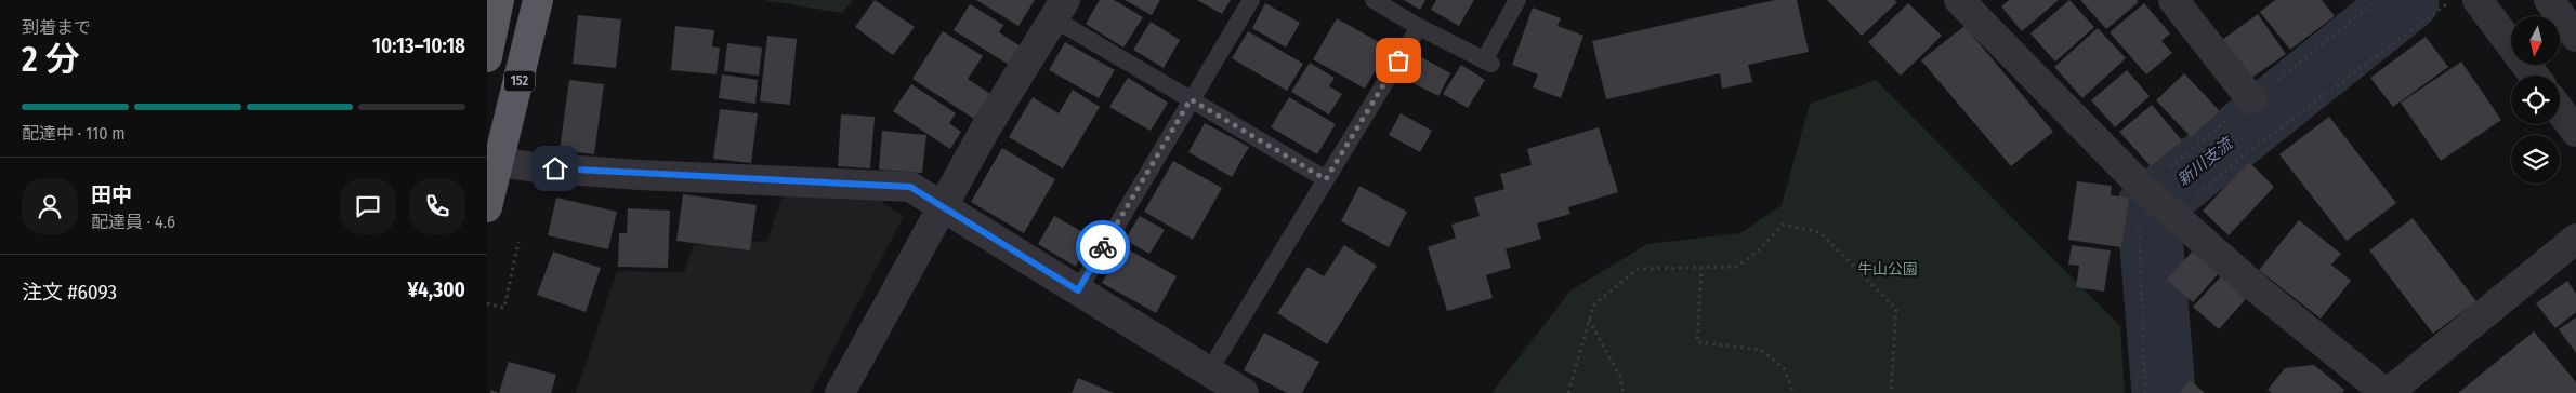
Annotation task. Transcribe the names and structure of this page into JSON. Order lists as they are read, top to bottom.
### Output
{
  "streets": {
    "highway": ["152"]
  },
  "water": ["新川支流"],
  "parks": ["牛山公園"],
  "north": "bottom",
  "page": {
    "heading": ["2 分", "到着まで", "10:13–10:18"],
    "panel": [
      "田中",
      "配達員 · 4.6",
      "注文 #6093",
      "¥4,300"
    ],
    "bar": "配達中 · 110 m"
  }
}
